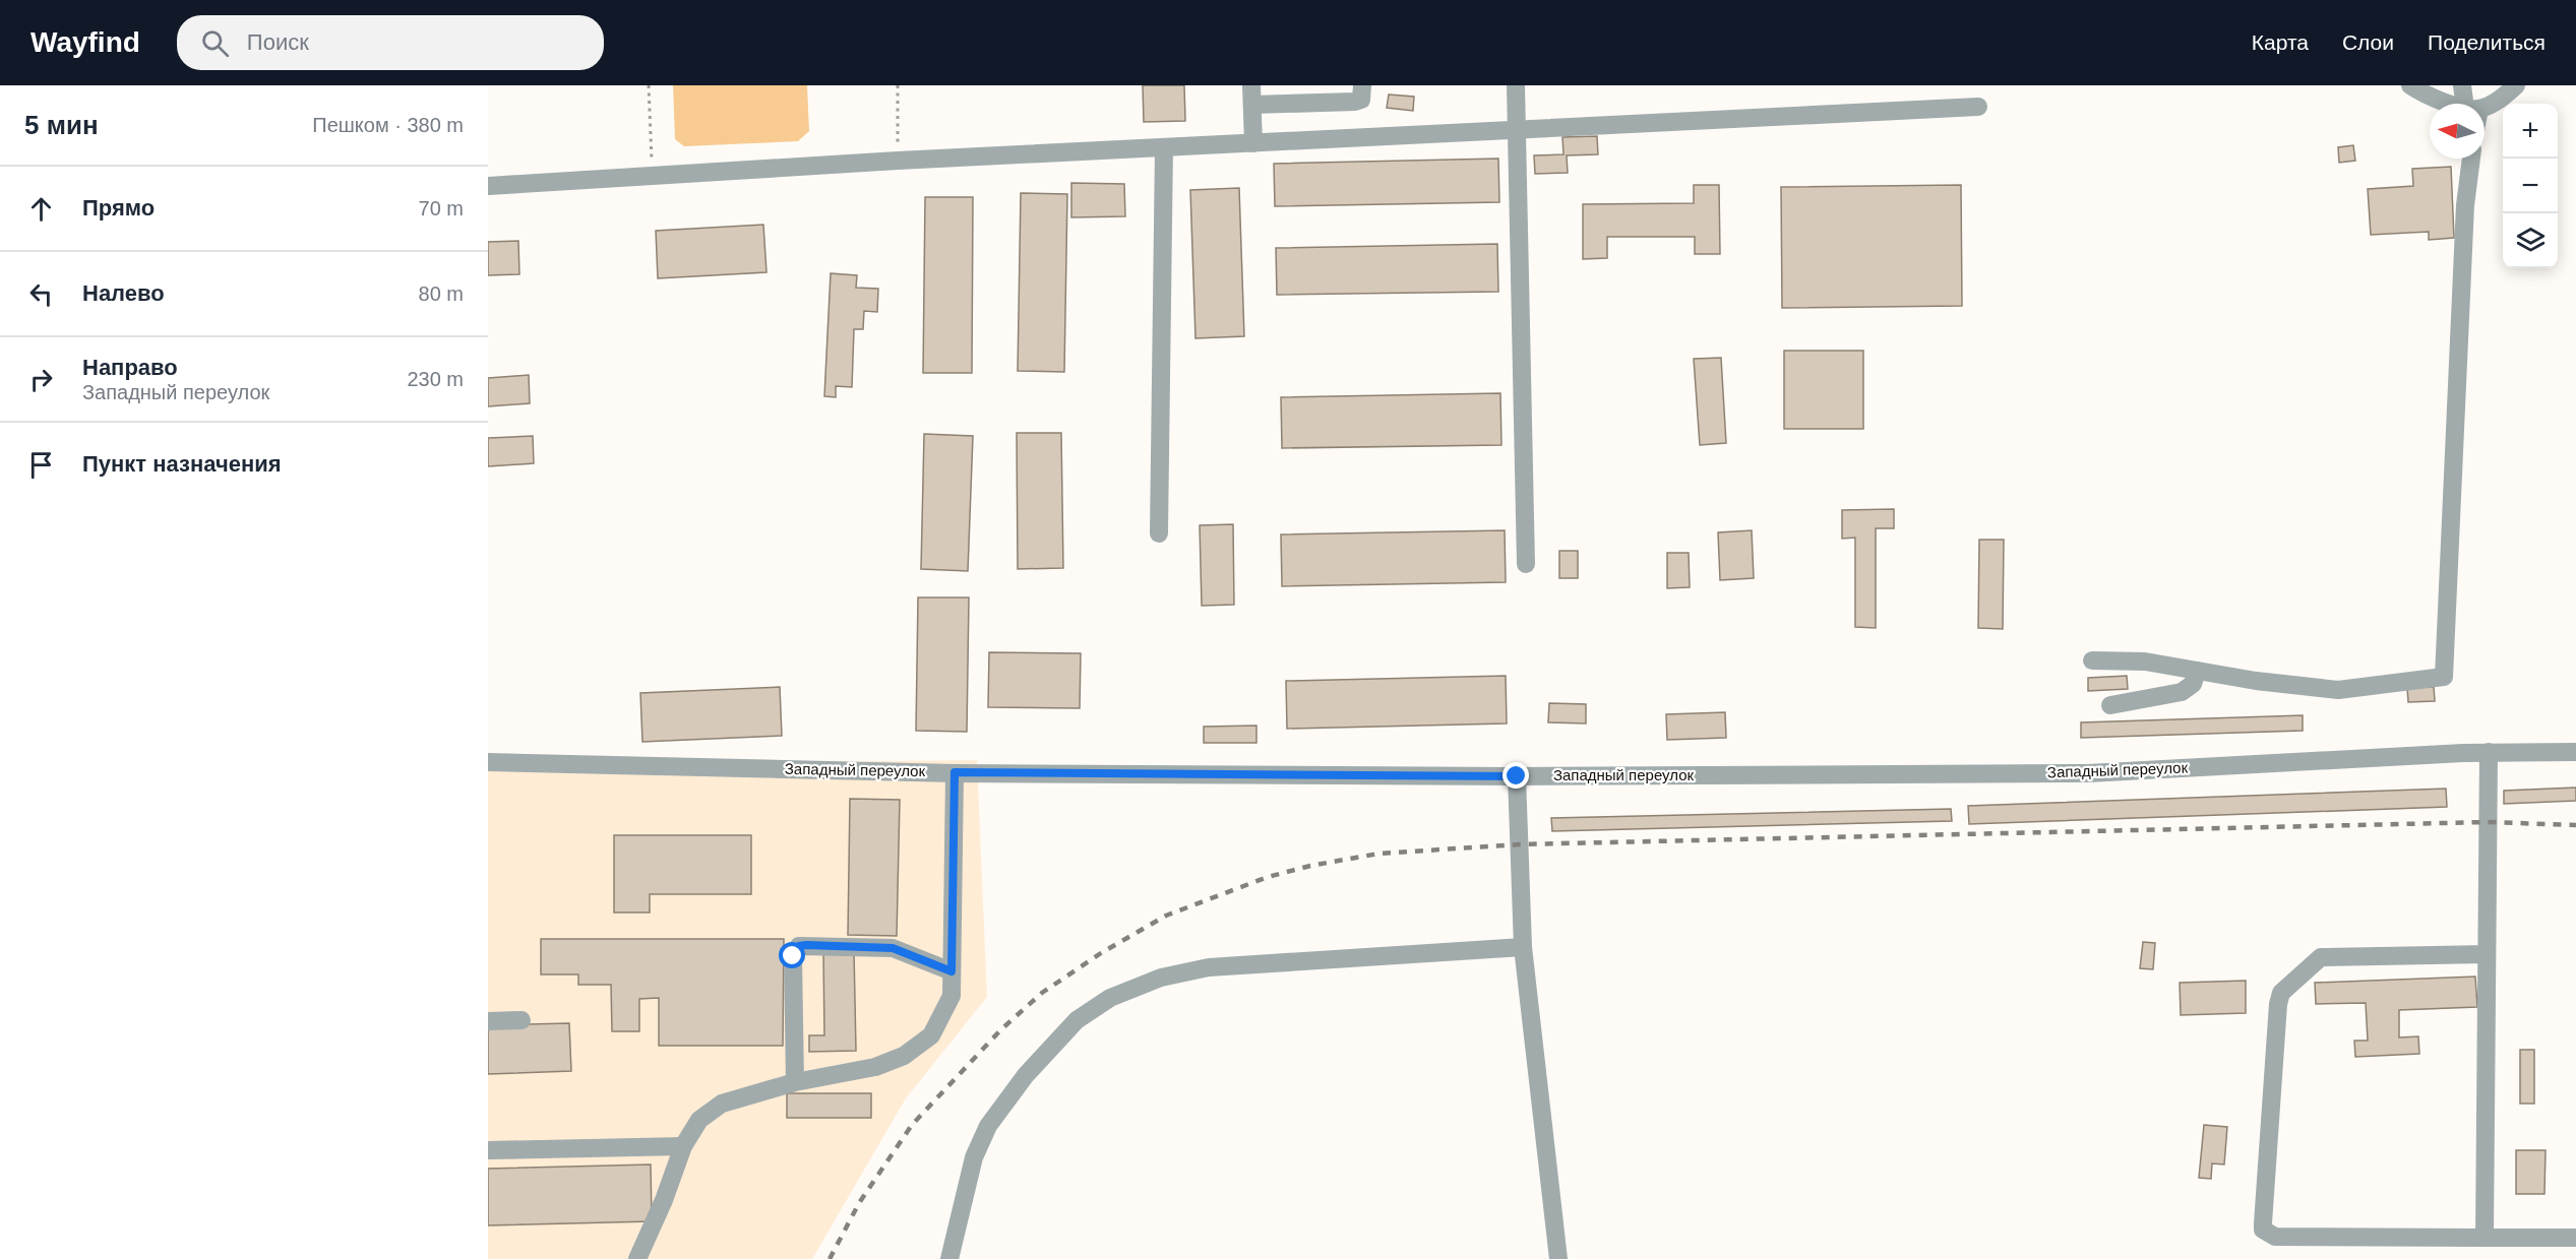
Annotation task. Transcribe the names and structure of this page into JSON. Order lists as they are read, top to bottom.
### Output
{
  "streets": {
    "street": ["Западный переулок"]
  },
  "north": "left",
  "page": {
    "header": "Wayfind",
    "search": "Поиск",
    "nav": ["Карта", "Слои", "Поделиться"],
    "heading": ["5 мин", "Пешком · 380 m"],
    "map_buttons": ["+", "−"],
    "list": [
      ["Прямо", "70 m"],
      ["Налево", "80 m"],
      ["Направо", "Западный переулок", "230 m"],
      "Пункт назначения"
    ]
  }
}
